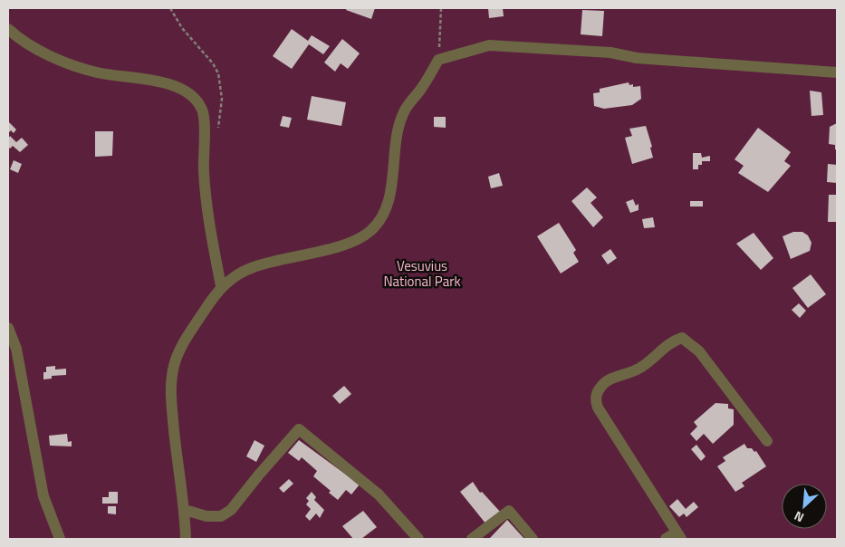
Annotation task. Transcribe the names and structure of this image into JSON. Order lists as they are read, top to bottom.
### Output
{
  "parks": ["Vesuvius National Park"],
  "north": "bottom left"
}
